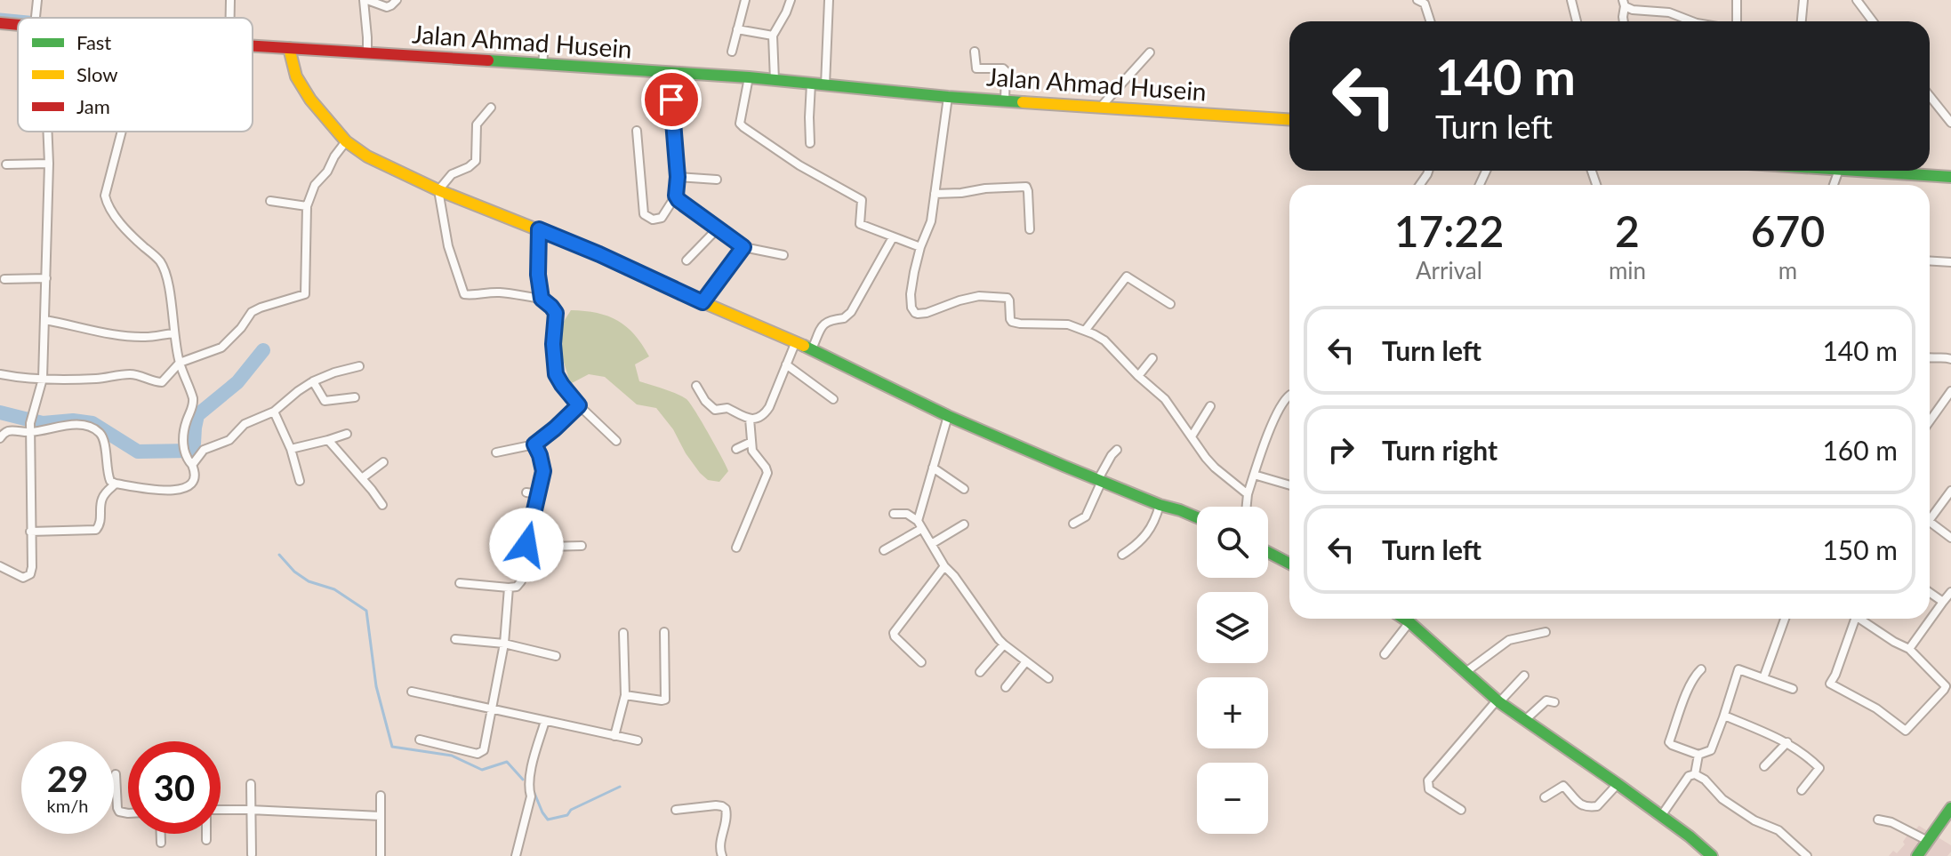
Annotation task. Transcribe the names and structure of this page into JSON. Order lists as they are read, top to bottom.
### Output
{
  "streets": {
    "street": ["Jalan Ahmad Husein"]
  },
  "legend": ["Fast", "Slow", "Jam"],
  "page": {
    "turn": ["140 m", "Turn left"],
    "eta": [
      "17:22",
      "Arrival",
      "2",
      "min",
      "670",
      "m"
    ],
    "list": [
      {
        "name": "Turn left",
        "value": "140 m"
      },
      {
        "name": "Turn right",
        "value": "160 m"
      },
      {
        "name": "Turn left",
        "value": "150 m"
      }
    ],
    "map_buttons": ["+", "−"],
    "speed": "29 km/h",
    "limit": "30"
  }
}
